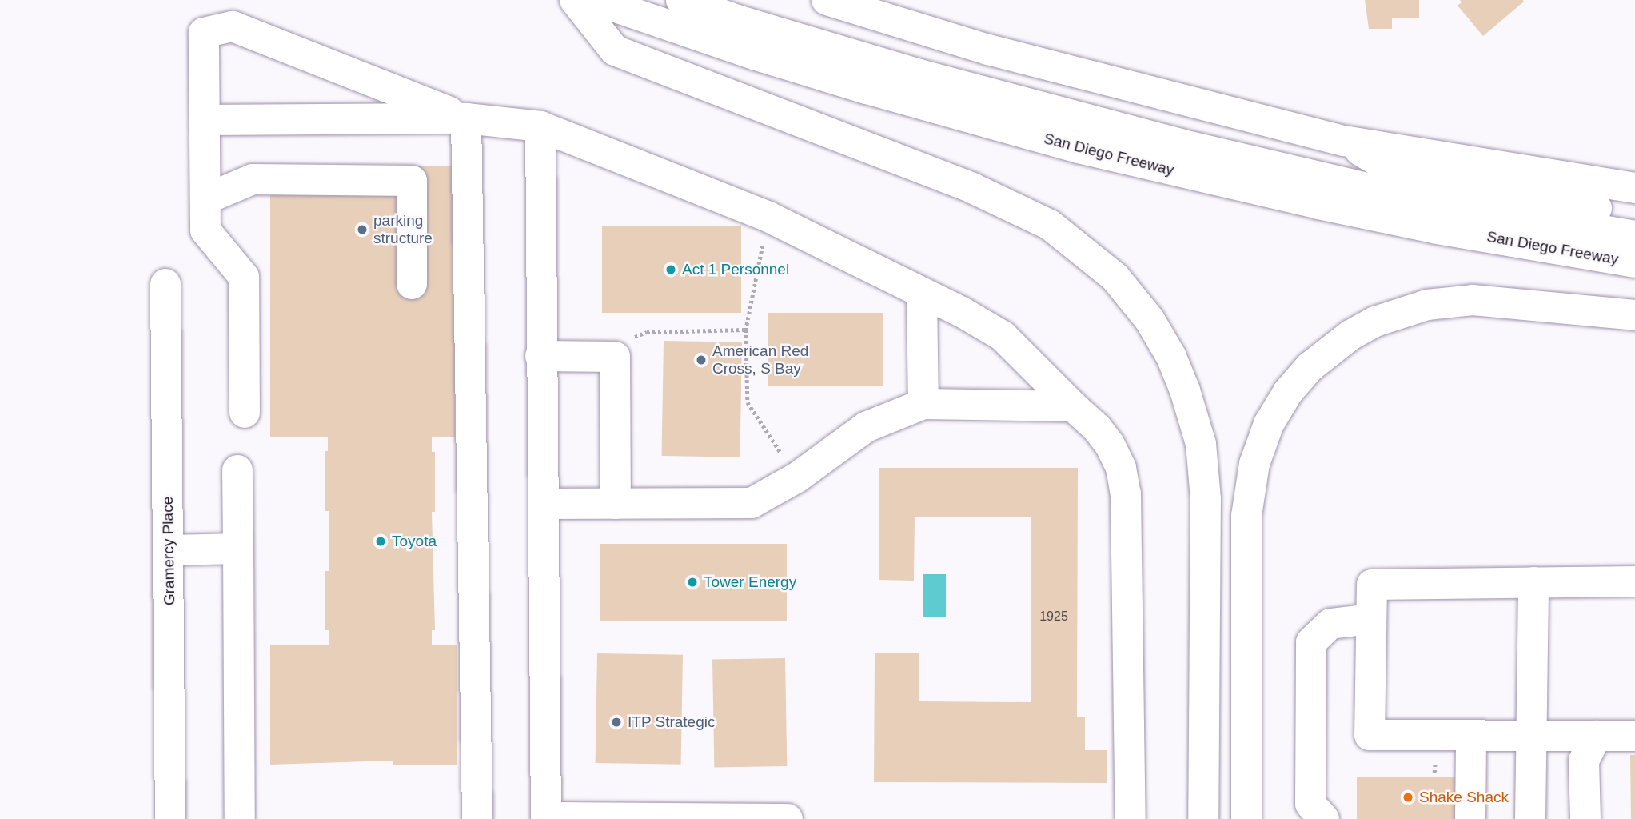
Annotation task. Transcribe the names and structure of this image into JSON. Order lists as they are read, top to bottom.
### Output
{
  "streets": {
    "main road": ["San Diego Freeway", "Gramercy Place"]
  },
  "places": [
    "parking structure",
    "Act 1 Personnel",
    "American Red Cross, S Bay",
    "Toyota",
    "Tower Energy",
    "ITP Strategic",
    "Shake Shack"
  ],
  "house_numbers": ["1925"]
}
